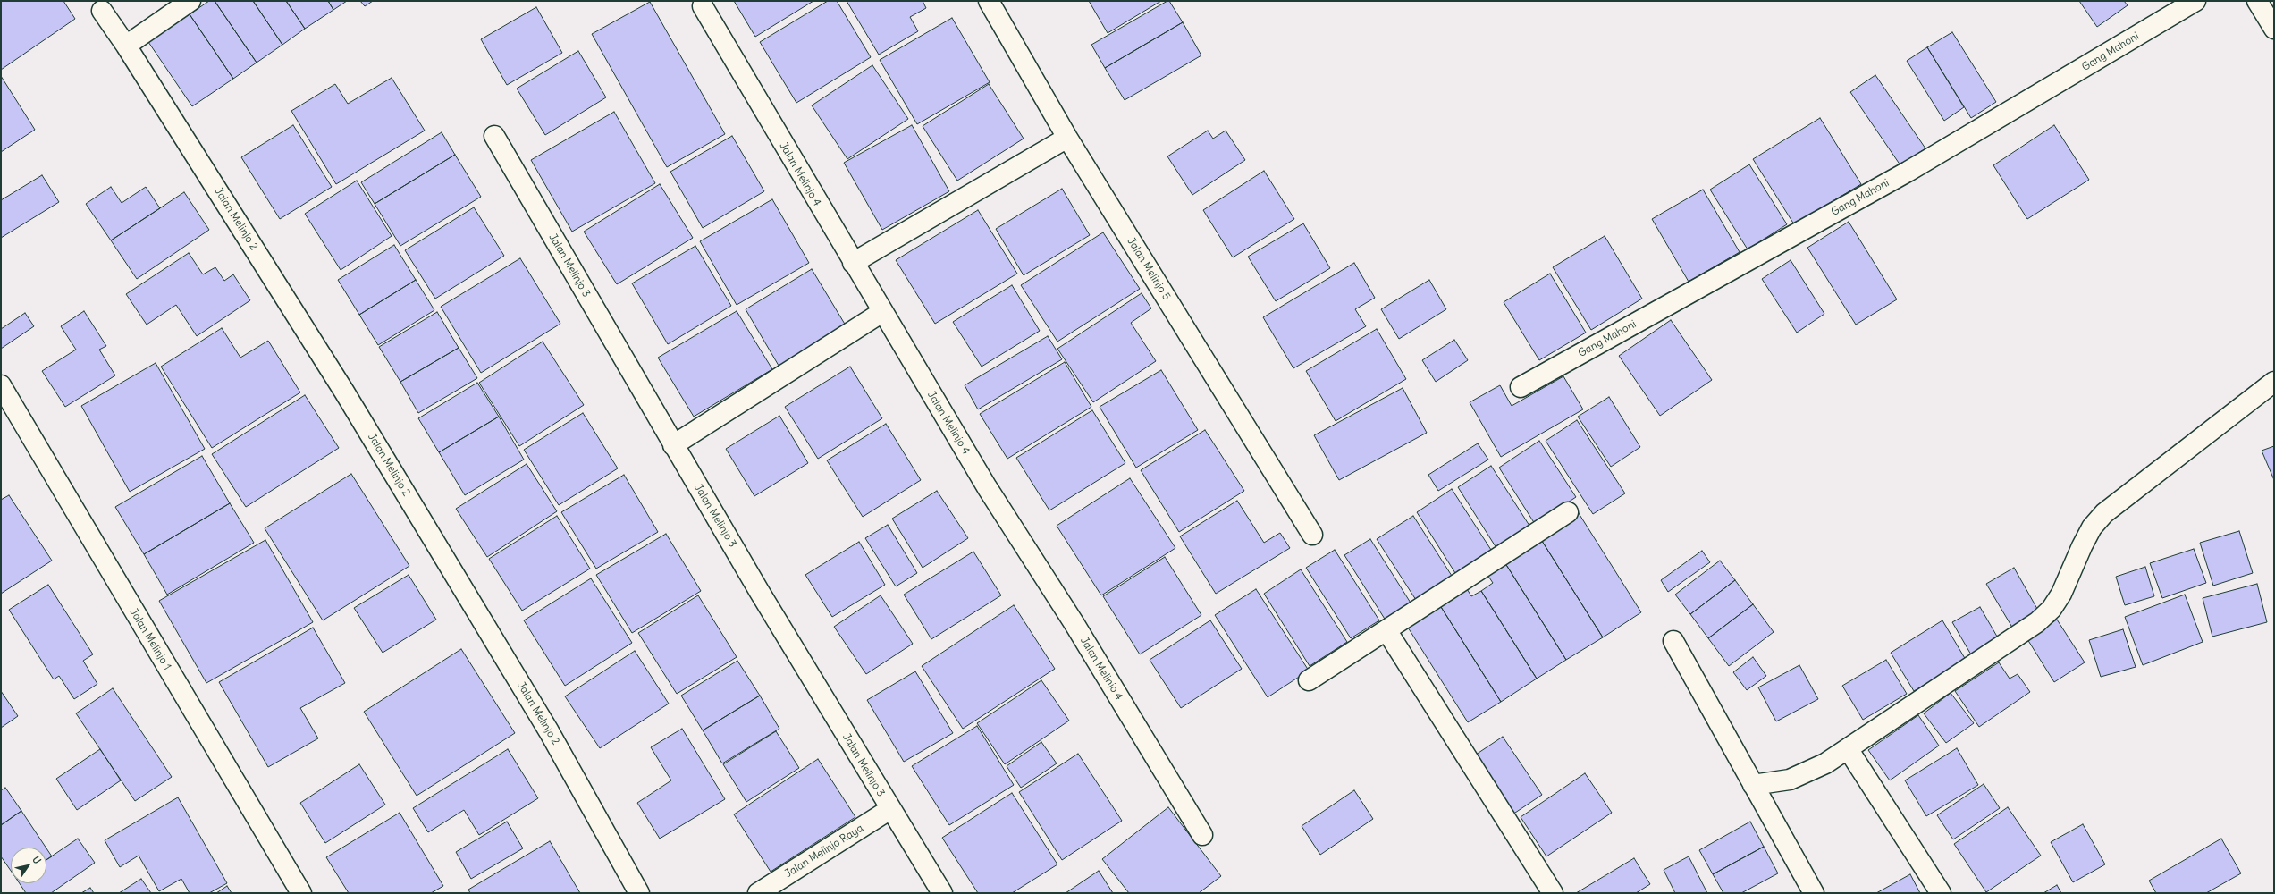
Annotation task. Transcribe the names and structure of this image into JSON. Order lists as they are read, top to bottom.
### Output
{
  "streets": {
    "street": [
      "Gang Mahoni",
      "Jalan Melinjo 4",
      "Jalan Melinjo 2",
      "Jalan Melinjo 3",
      "Jalan Melinjo 5",
      "Jalan Melinjo 1",
      "Jalan Melinjo Raya"
    ]
  },
  "crossings": [
    ["Jalan Melinjo 3", "Jalan Melinjo Raya"]
  ],
  "north": "top right"
}
